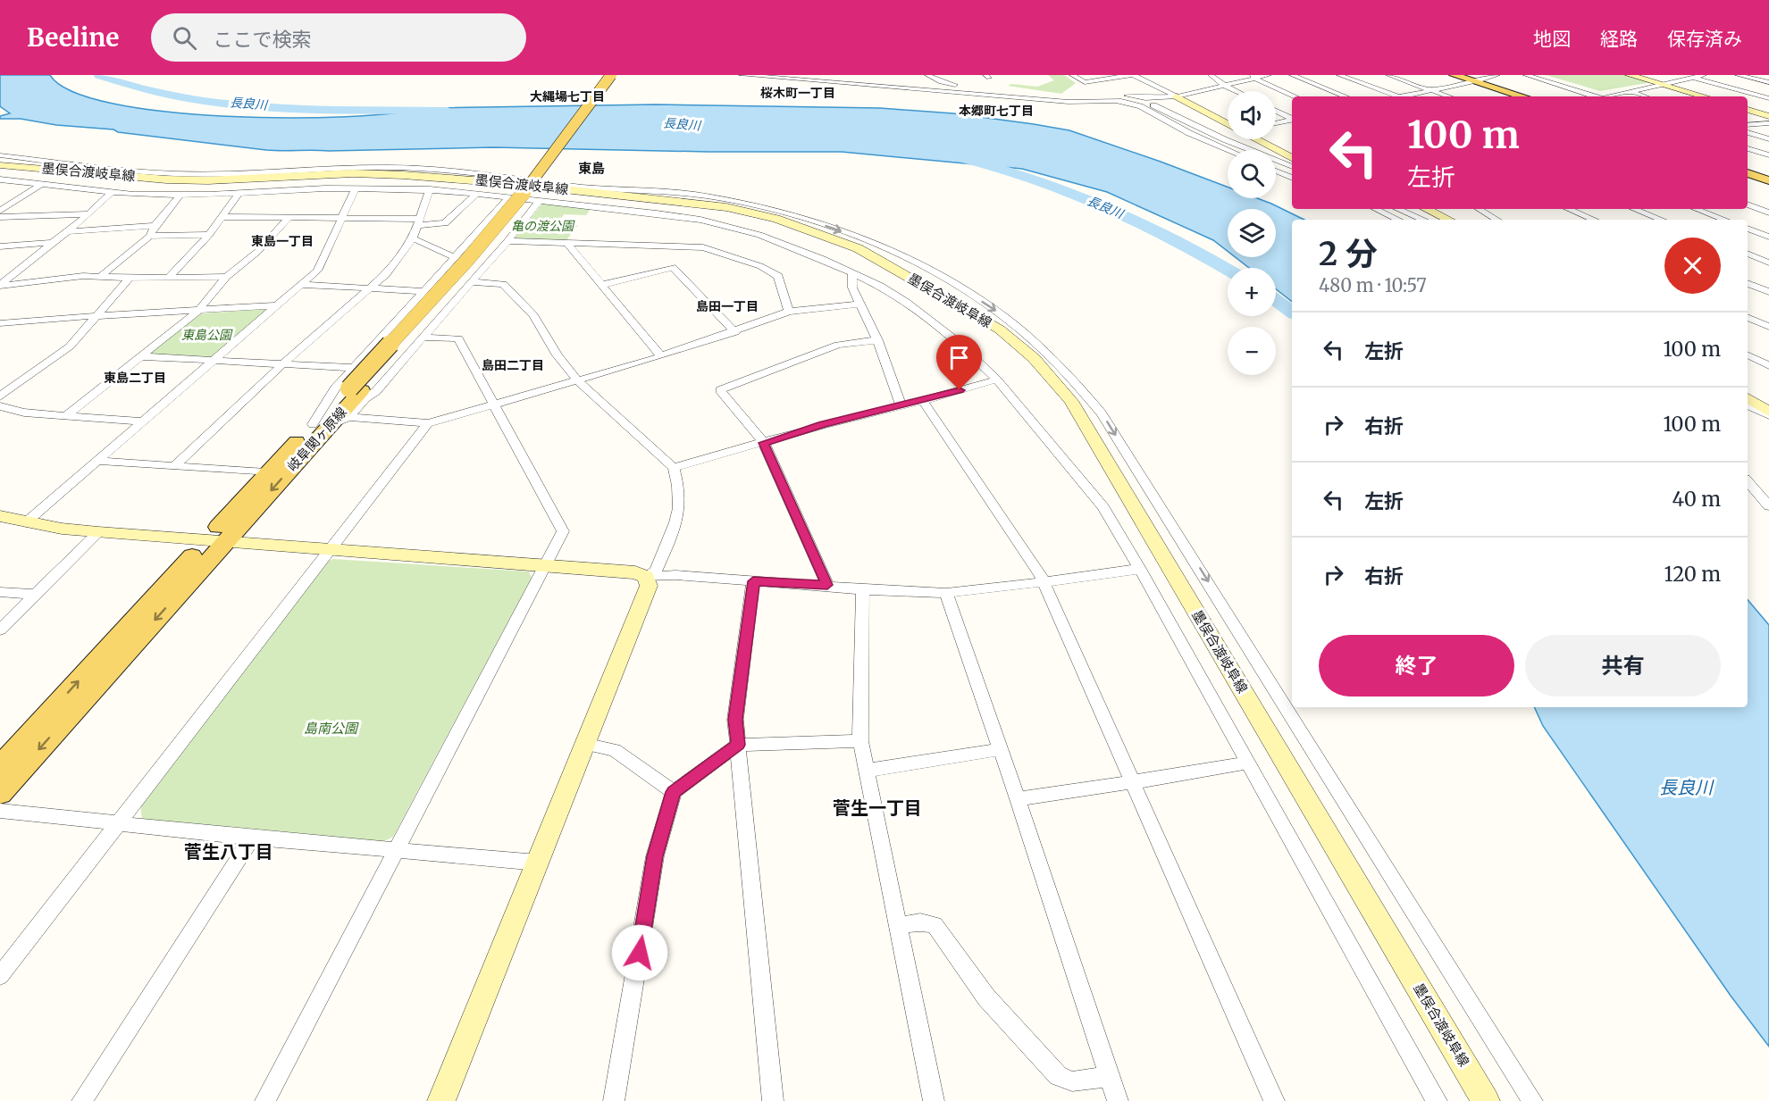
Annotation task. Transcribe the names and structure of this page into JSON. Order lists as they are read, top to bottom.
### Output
{
  "streets": {
    "main road": ["墨俣合渡岐阜線", "岐阜関ヶ原線"]
  },
  "districts": [
    "桜木町一丁目",
    "大縄場七丁目",
    "本郷町七丁目",
    "東島",
    "東島一丁目",
    "島田一丁目",
    "島田二丁目",
    "東島二丁目",
    "菅生一丁目",
    "菅生八丁目"
  ],
  "water": ["長良川"],
  "parks": ["亀の渡公園", "東島公園", "島南公園"],
  "page": {
    "header": "Beeline",
    "search": "ここで検索",
    "nav": ["地図", "経路", "保存済み"],
    "map_buttons": ["+", "−"],
    "turn": ["100 m", "左折"],
    "heading": ["2 分", "480 m · 10:57"],
    "list": [
      {
        "name": "左折",
        "value": "100 m"
      },
      {
        "name": "右折",
        "value": "100 m"
      },
      {
        "name": "左折",
        "value": "40 m"
      },
      {
        "name": "右折",
        "value": "120 m"
      }
    ],
    "buttons": ["終了", "共有"]
  }
}
